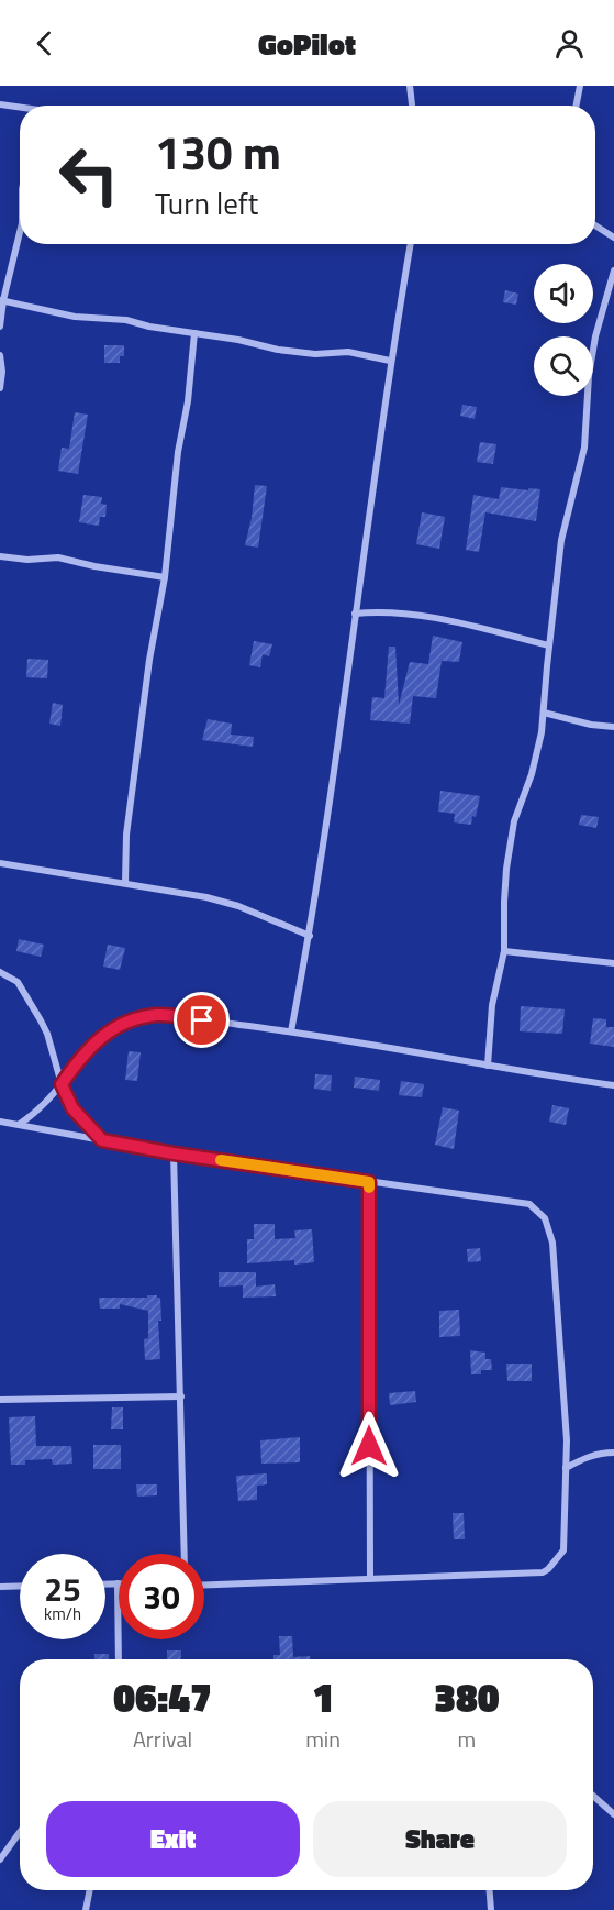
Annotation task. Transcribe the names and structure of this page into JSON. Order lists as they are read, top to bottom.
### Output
{
  "page": {
    "header": "GoPilot",
    "turn": ["130 m", "Turn left"],
    "speed": "25 km/h",
    "limit": "30",
    "eta": [
      "06:47",
      "Arrival",
      "1",
      "min",
      "380",
      "m"
    ],
    "buttons": ["Exit", "Share"]
  }
}
